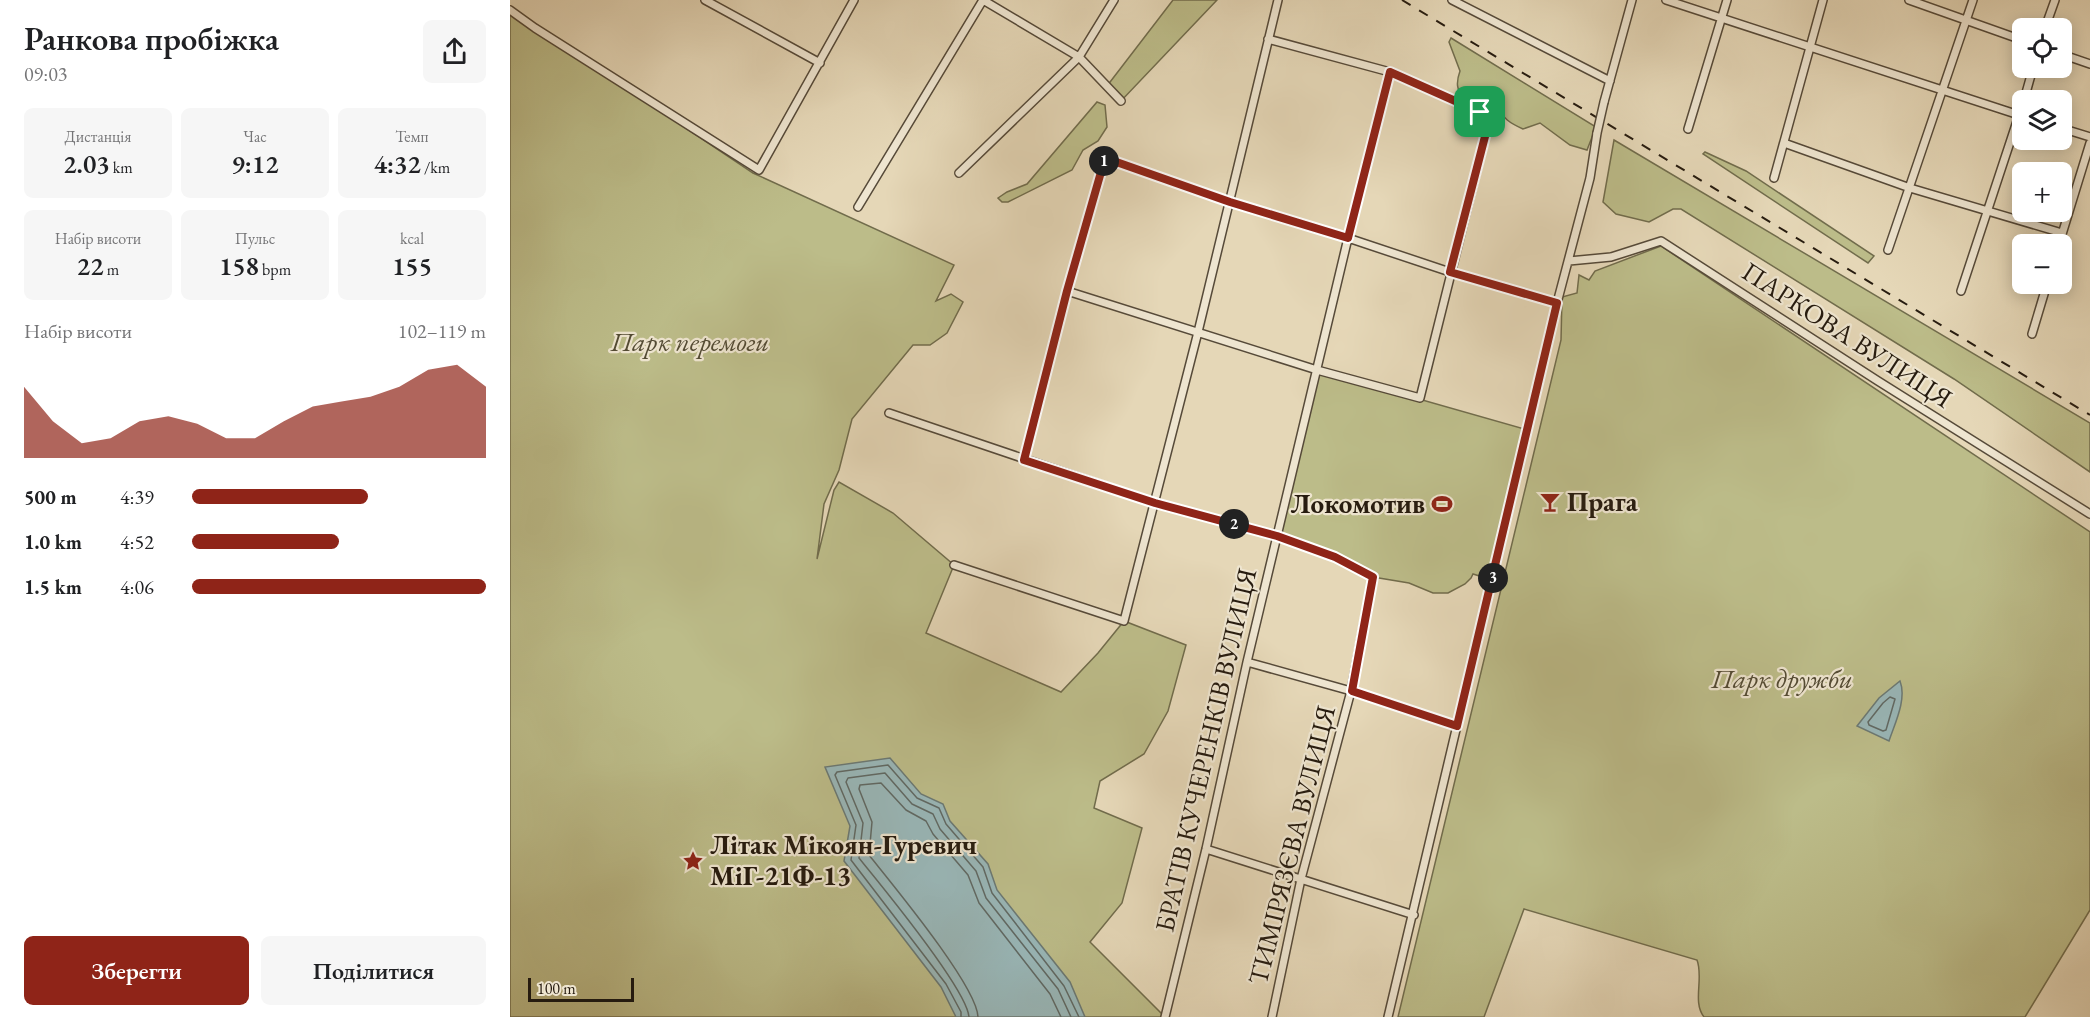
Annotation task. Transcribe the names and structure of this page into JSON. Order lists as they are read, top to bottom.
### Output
{
  "streets": {
    "street": ["ПАРКОВА ВУЛИЦЯ", "БРАТІВ КУЧЕРЕНКІВ ВУЛИЦЯ", "ТИМІРЯЗЄВА ВУЛИЦЯ"]
  },
  "crossings": [
    ["БРАТІВ КУЧЕРЕНКІВ ВУЛИЦЯ", "ТИМІРЯЗЄВА ВУЛИЦЯ"]
  ],
  "parks": ["Парк перемоги", "Парк дружби"],
  "places": {
    "bar": ["Прага"],
    "sports": ["Локомотив"],
    "place": ["Літак Мікоян-Гуревич МiГ-21Ф-13"]
  },
  "scale_bar": "100 m",
  "page": {
    "heading": ["Ранкова пробіжка", "09:03"],
    "map_buttons": ["+", "−"],
    "stats": [
      ["Дистанція", "2.03 km"],
      ["Час", "9:12"],
      ["Темп", "4:32 /km"],
      ["Набір висоти", "22 m"],
      ["Пульс", "158 bpm"],
      ["kcal", "155"]
    ],
    "pins": ["1", "2", "3"],
    "chart": ["Набір висоти", "102–119 m"],
    "list": [
      {
        "name": "500 m",
        "note": "4:39"
      },
      {
        "name": "1.0 km",
        "note": "4:52"
      },
      {
        "name": "1.5 km",
        "note": "4:06"
      }
    ],
    "buttons": ["Зберегти", "Поділитися"],
    "scale": "100 m"
  }
}
